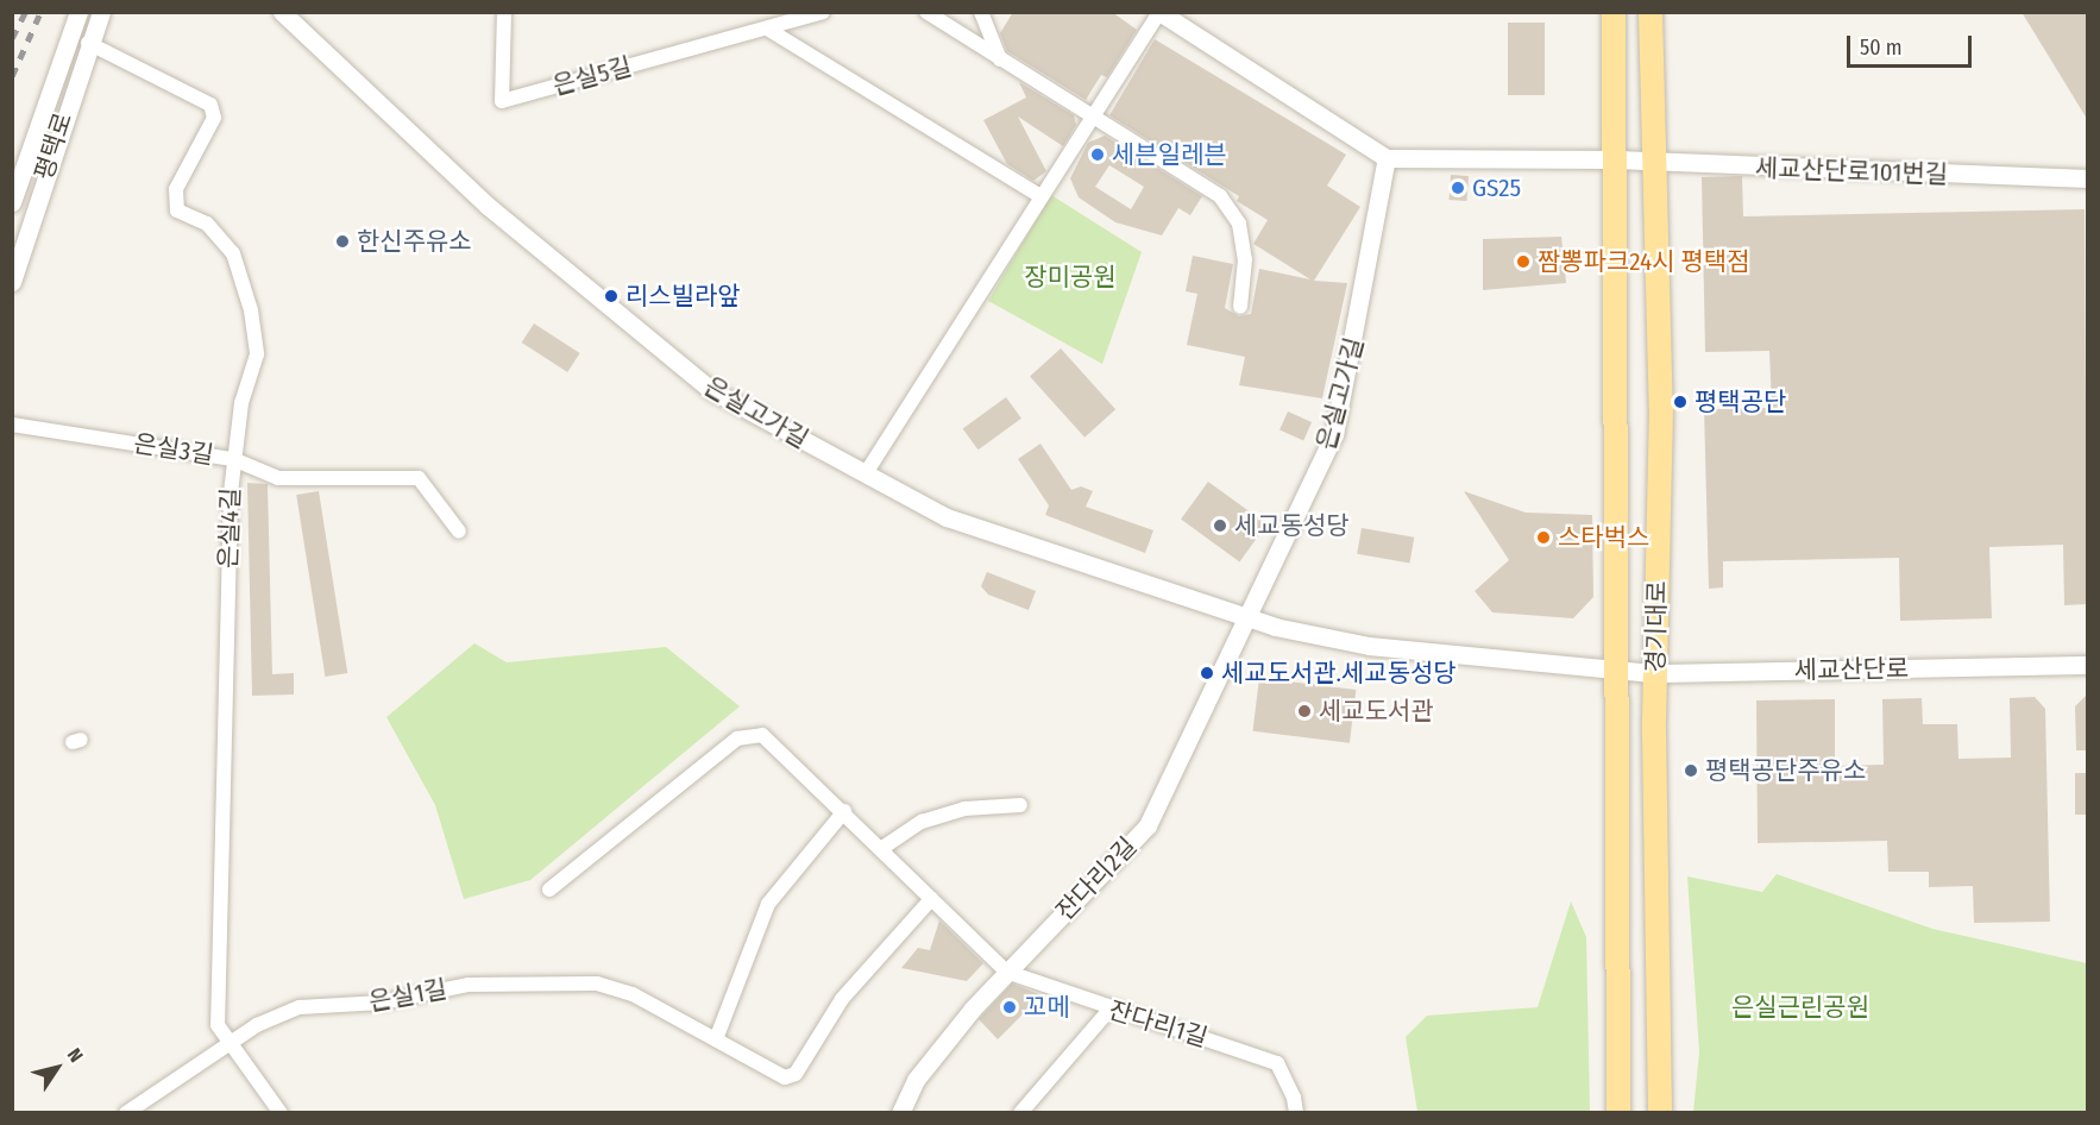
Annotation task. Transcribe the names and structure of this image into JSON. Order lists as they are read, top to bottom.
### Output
{
  "streets": {
    "main road": ["경기대로"],
    "street": [
      "은실5길",
      "평택로",
      "세교산단로101번길",
      "은실고가길",
      "은실3길",
      "은실4길",
      "세교산단로",
      "잔다리2길",
      "은실1길",
      "잔다리1길"
    ]
  },
  "crossings": [
    ["평택로", "은실4길"],
    ["세교산단로101번길", "은실고가길"],
    ["세교산단로101번길", "경기대로"],
    ["은실고가길", "경기대로"],
    ["은실고가길", "세교산단로"],
    ["은실고가길", "잔다리2길"],
    ["은실3길", "은실4길"],
    ["은실4길", "은실1길"],
    ["경기대로", "세교산단로"],
    ["잔다리2길", "잔다리1길"]
  ],
  "parks": ["장미공원", "은실근린공원"],
  "places": [
    "세븐일레븐",
    "GS25",
    "한신주유소",
    "짬뽕파크24시 평택점",
    "리스빌라앞",
    "평택공단",
    "세교동성당",
    "스타벅스",
    "세교도서관.세교동성당",
    "세교도서관",
    "평택공단주유소",
    "꼬메"
  ],
  "scale_bar": "50 m",
  "north": "top right"
}
